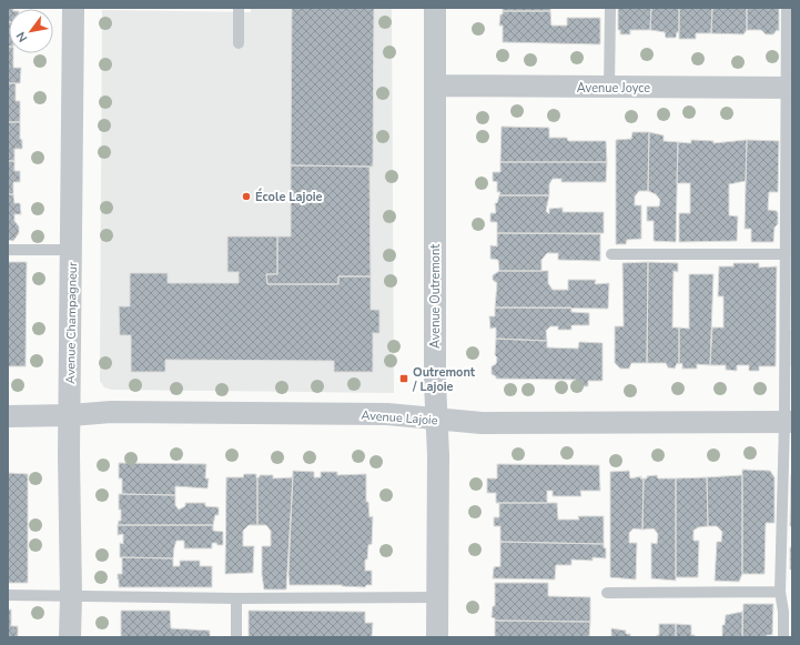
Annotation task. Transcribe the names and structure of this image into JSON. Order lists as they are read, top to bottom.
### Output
{
  "streets": {
    "street": [
      "Avenue Joyce",
      "Avenue Outremont",
      "Avenue Champagneur",
      "Avenue Lajoie"
    ]
  },
  "crossings": [
    ["Avenue Joyce", "Avenue Outremont"],
    ["Avenue Outremont", "Avenue Lajoie"],
    ["Avenue Champagneur", "Avenue Lajoie"]
  ],
  "places": {
    "other": ["École Lajoie"],
    "transit": ["Outremont / Lajoie"]
  },
  "north": "bottom left"
}
